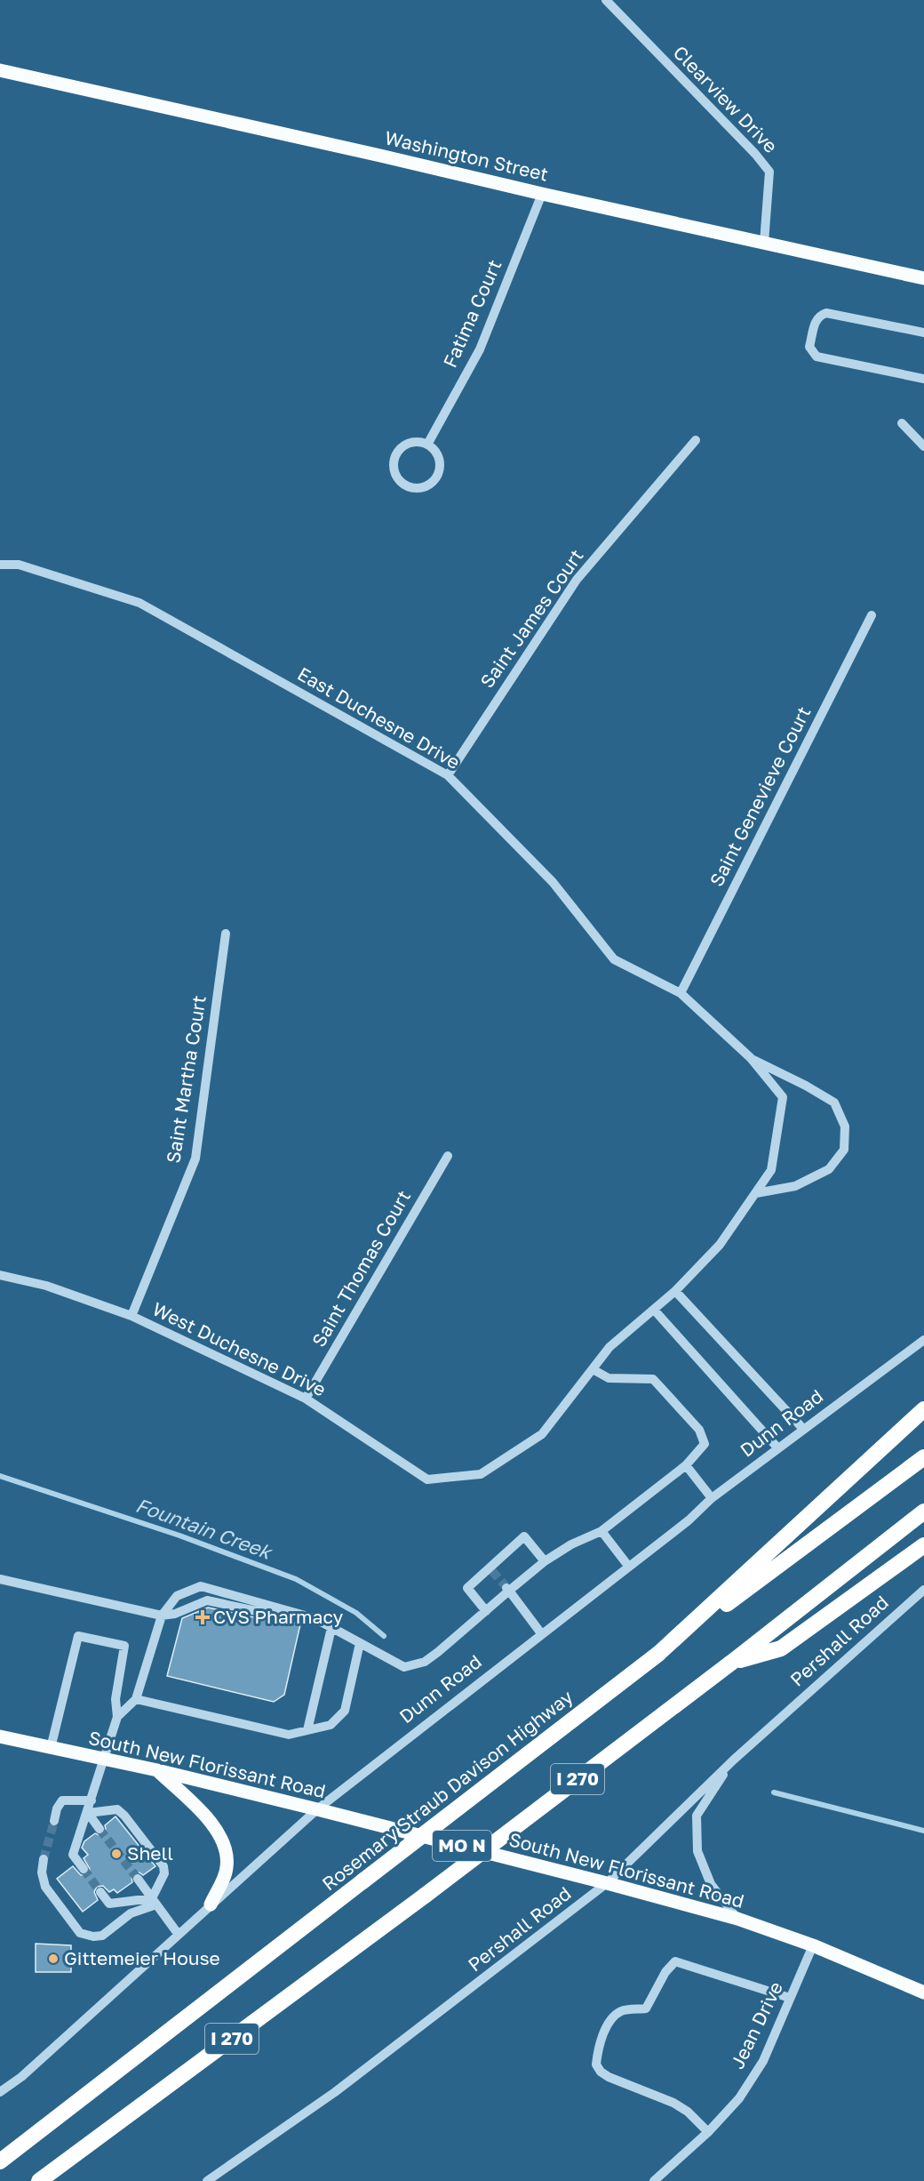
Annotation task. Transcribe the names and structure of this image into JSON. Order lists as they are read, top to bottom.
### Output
{
  "streets": {
    "highway": ["I 270", "Rosemary Straub Davison Highway"],
    "main road": ["Washington Street", "South New Florissant Road", "MO N"],
    "street": [
      "Clearview Drive",
      "Fatima Court",
      "Saint James Court",
      "East Duchesne Drive",
      "Saint Genevieve Court",
      "Saint Martha Court",
      "Saint Thomas Court",
      "West Duchesne Drive",
      "Dunn Road",
      "Pershall Road",
      "Jean Drive"
    ]
  },
  "crossings": [
    ["Clearview Drive", "Washington Street"],
    ["Washington Street", "Fatima Court"],
    ["Saint James Court", "East Duchesne Drive"],
    ["East Duchesne Drive", "Saint Genevieve Court"],
    ["Saint Martha Court", "West Duchesne Drive"],
    ["Saint Thomas Court", "West Duchesne Drive"],
    ["Dunn Road", "South New Florissant Road"],
    ["Pershall Road", "South New Florissant Road"],
    ["South New Florissant Road", "Jean Drive"]
  ],
  "water": ["Fountain Creek"],
  "places": {
    "health": ["CVS Pharmacy"],
    "other": ["Shell", "Gittemeier House"]
  }
}
